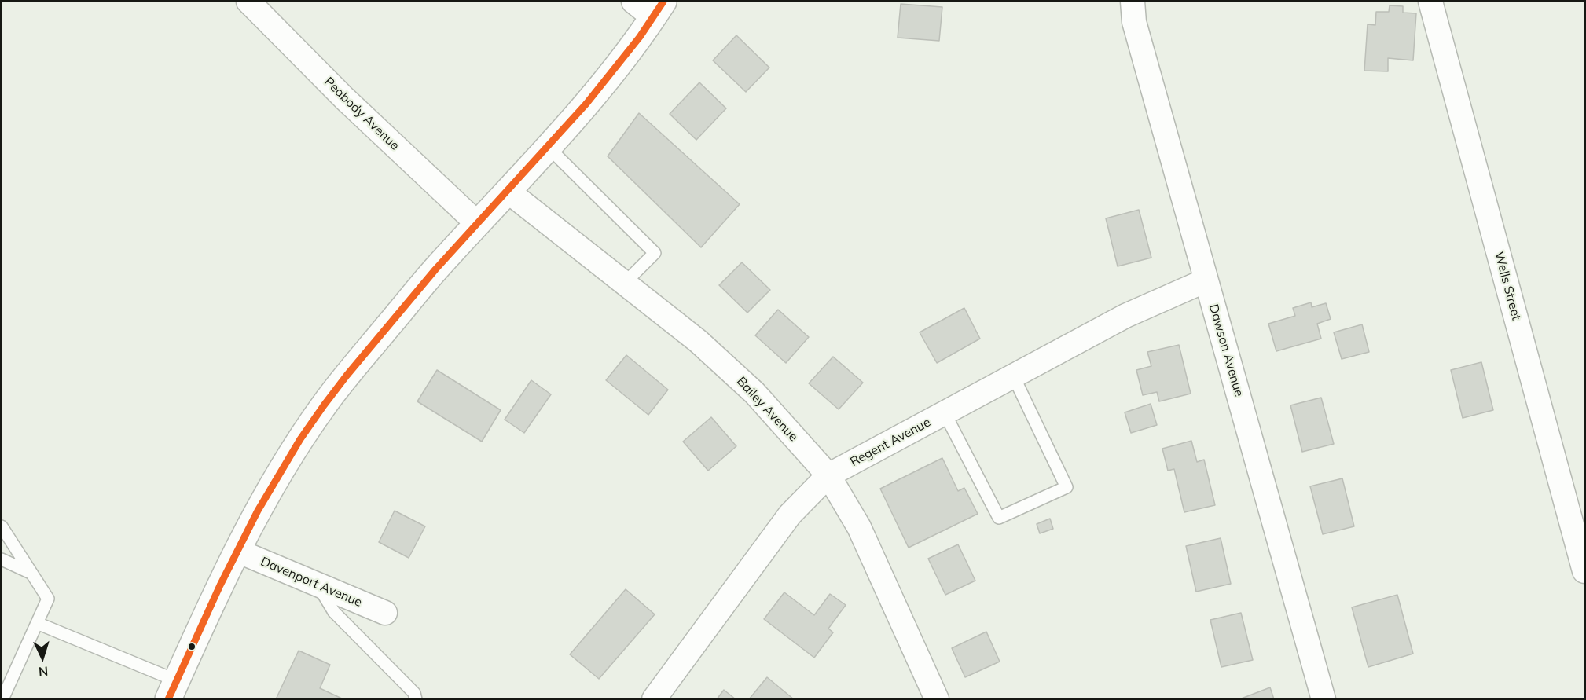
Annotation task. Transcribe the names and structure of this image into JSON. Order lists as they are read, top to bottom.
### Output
{
  "streets": {
    "street": [
      "Peabody Avenue",
      "Wells Street",
      "Dawson Avenue",
      "Bailey Avenue",
      "Regent Avenue",
      "Davenport Avenue"
    ]
  },
  "crossings": [
    ["Dawson Avenue", "Regent Avenue"],
    ["Bailey Avenue", "Regent Avenue"]
  ],
  "north": "bottom"
}
